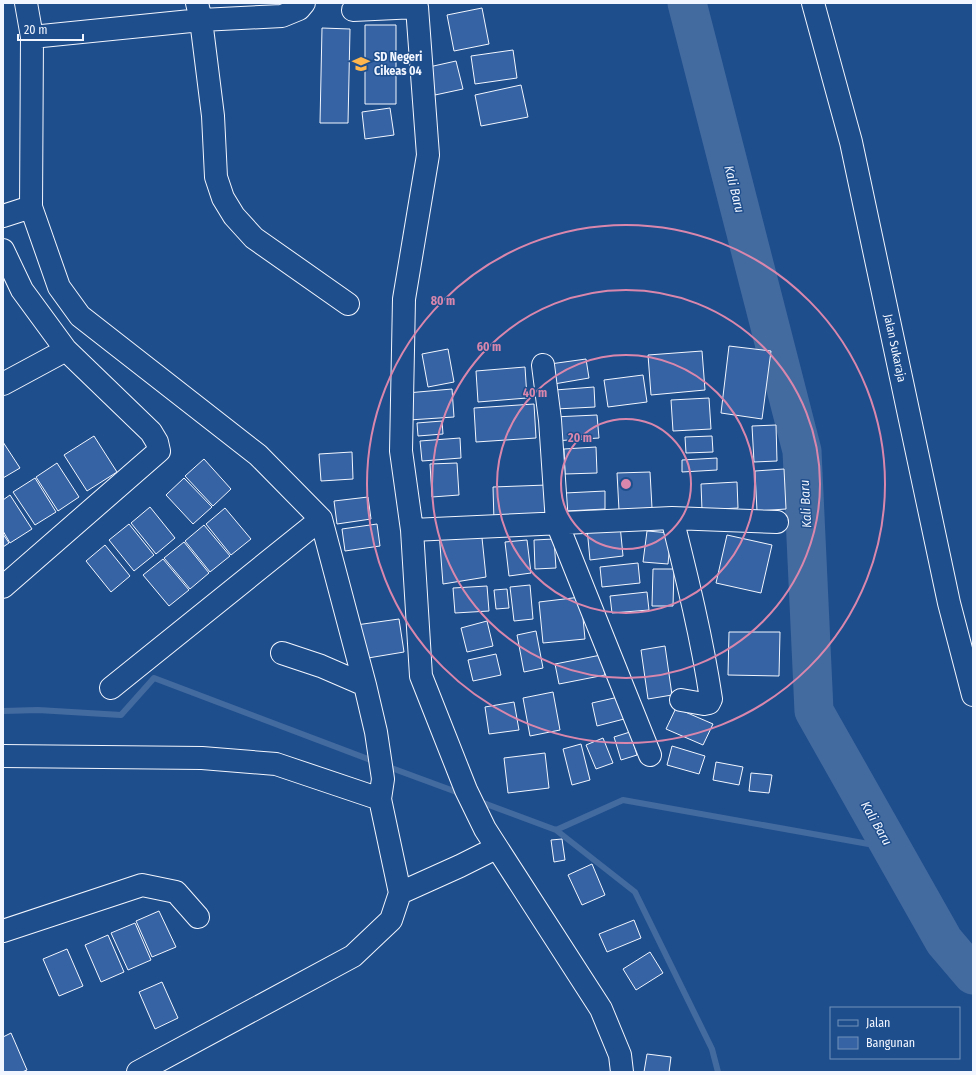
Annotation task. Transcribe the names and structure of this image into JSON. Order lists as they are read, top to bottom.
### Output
{
  "streets": {
    "street": ["Jalan Sukaraja"]
  },
  "water": ["Kali Baru"],
  "places": {
    "school or university": ["SD Negeri Cikeas 04"]
  },
  "legend": ["Jalan", "Bangunan"],
  "scale_bar": "20 m",
  "rings": [
    "80 m",
    "60 m",
    "40 m",
    "20 m"
  ]
}
